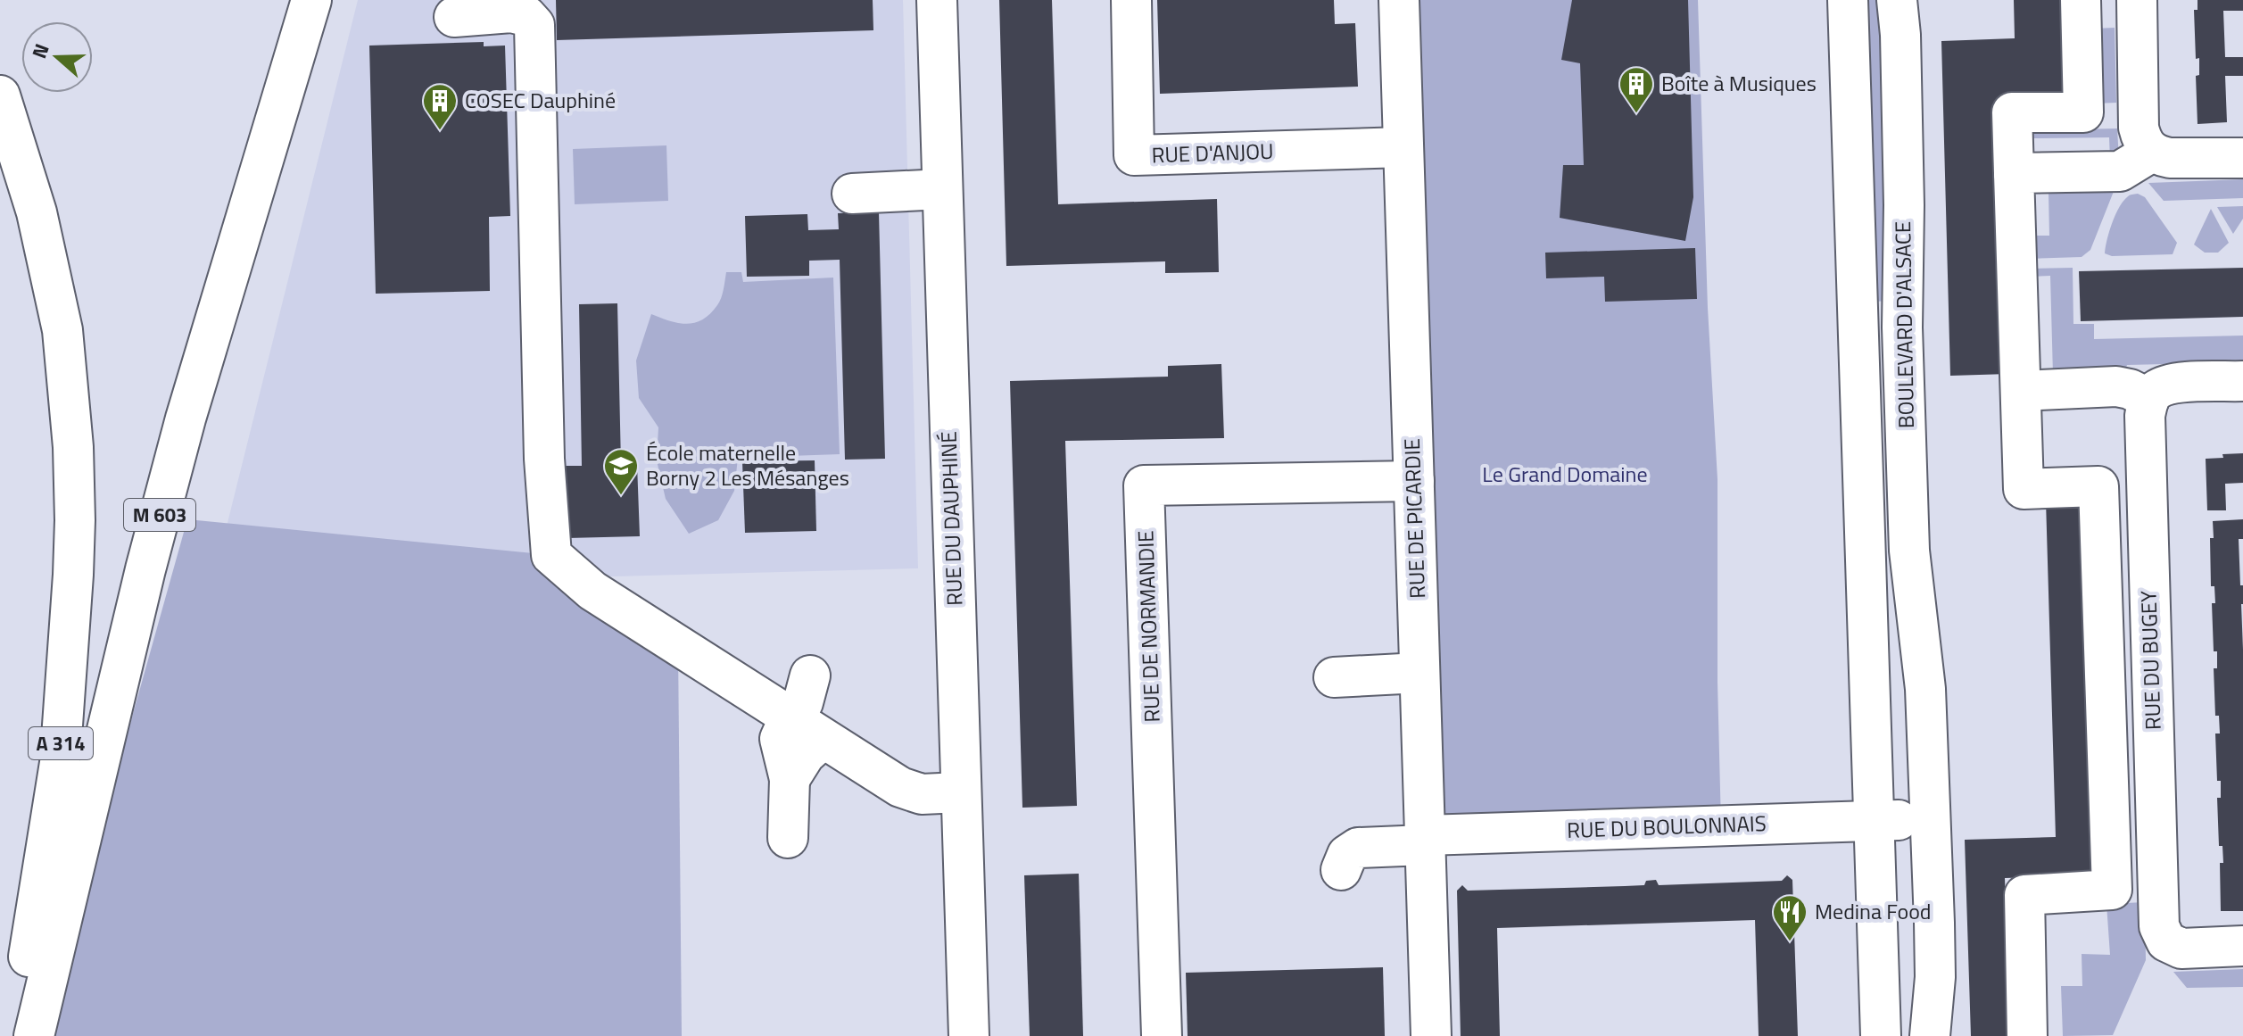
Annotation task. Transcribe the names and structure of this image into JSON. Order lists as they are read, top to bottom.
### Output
{
  "streets": {
    "main road": [
      "RUE D'ANJOU",
      "BOULEVARD D'ALSACE",
      "M 603",
      "RUE DU DAUPHINÉ",
      "RUE DE PICARDIE",
      "RUE DE NORMANDIE",
      "RUE DU BUGEY",
      "A 314",
      "RUE DU BOULONNAIS"
    ]
  },
  "crossings": [
    ["RUE D'ANJOU", "RUE DE PICARDIE"],
    ["BOULEVARD D'ALSACE", "RUE DU BOULONNAIS"],
    ["RUE DE PICARDIE", "RUE DE NORMANDIE"],
    ["RUE DE PICARDIE", "RUE DU BOULONNAIS"]
  ],
  "parks": ["Le Grand Domaine"],
  "places": {
    "building": ["Boîte à Musiques", "COSEC Dauphiné"],
    "school or university": ["École maternelle Borny 2 Les Mésanges"],
    "restaurant": ["Medina Food"]
  },
  "north": "left"
}
